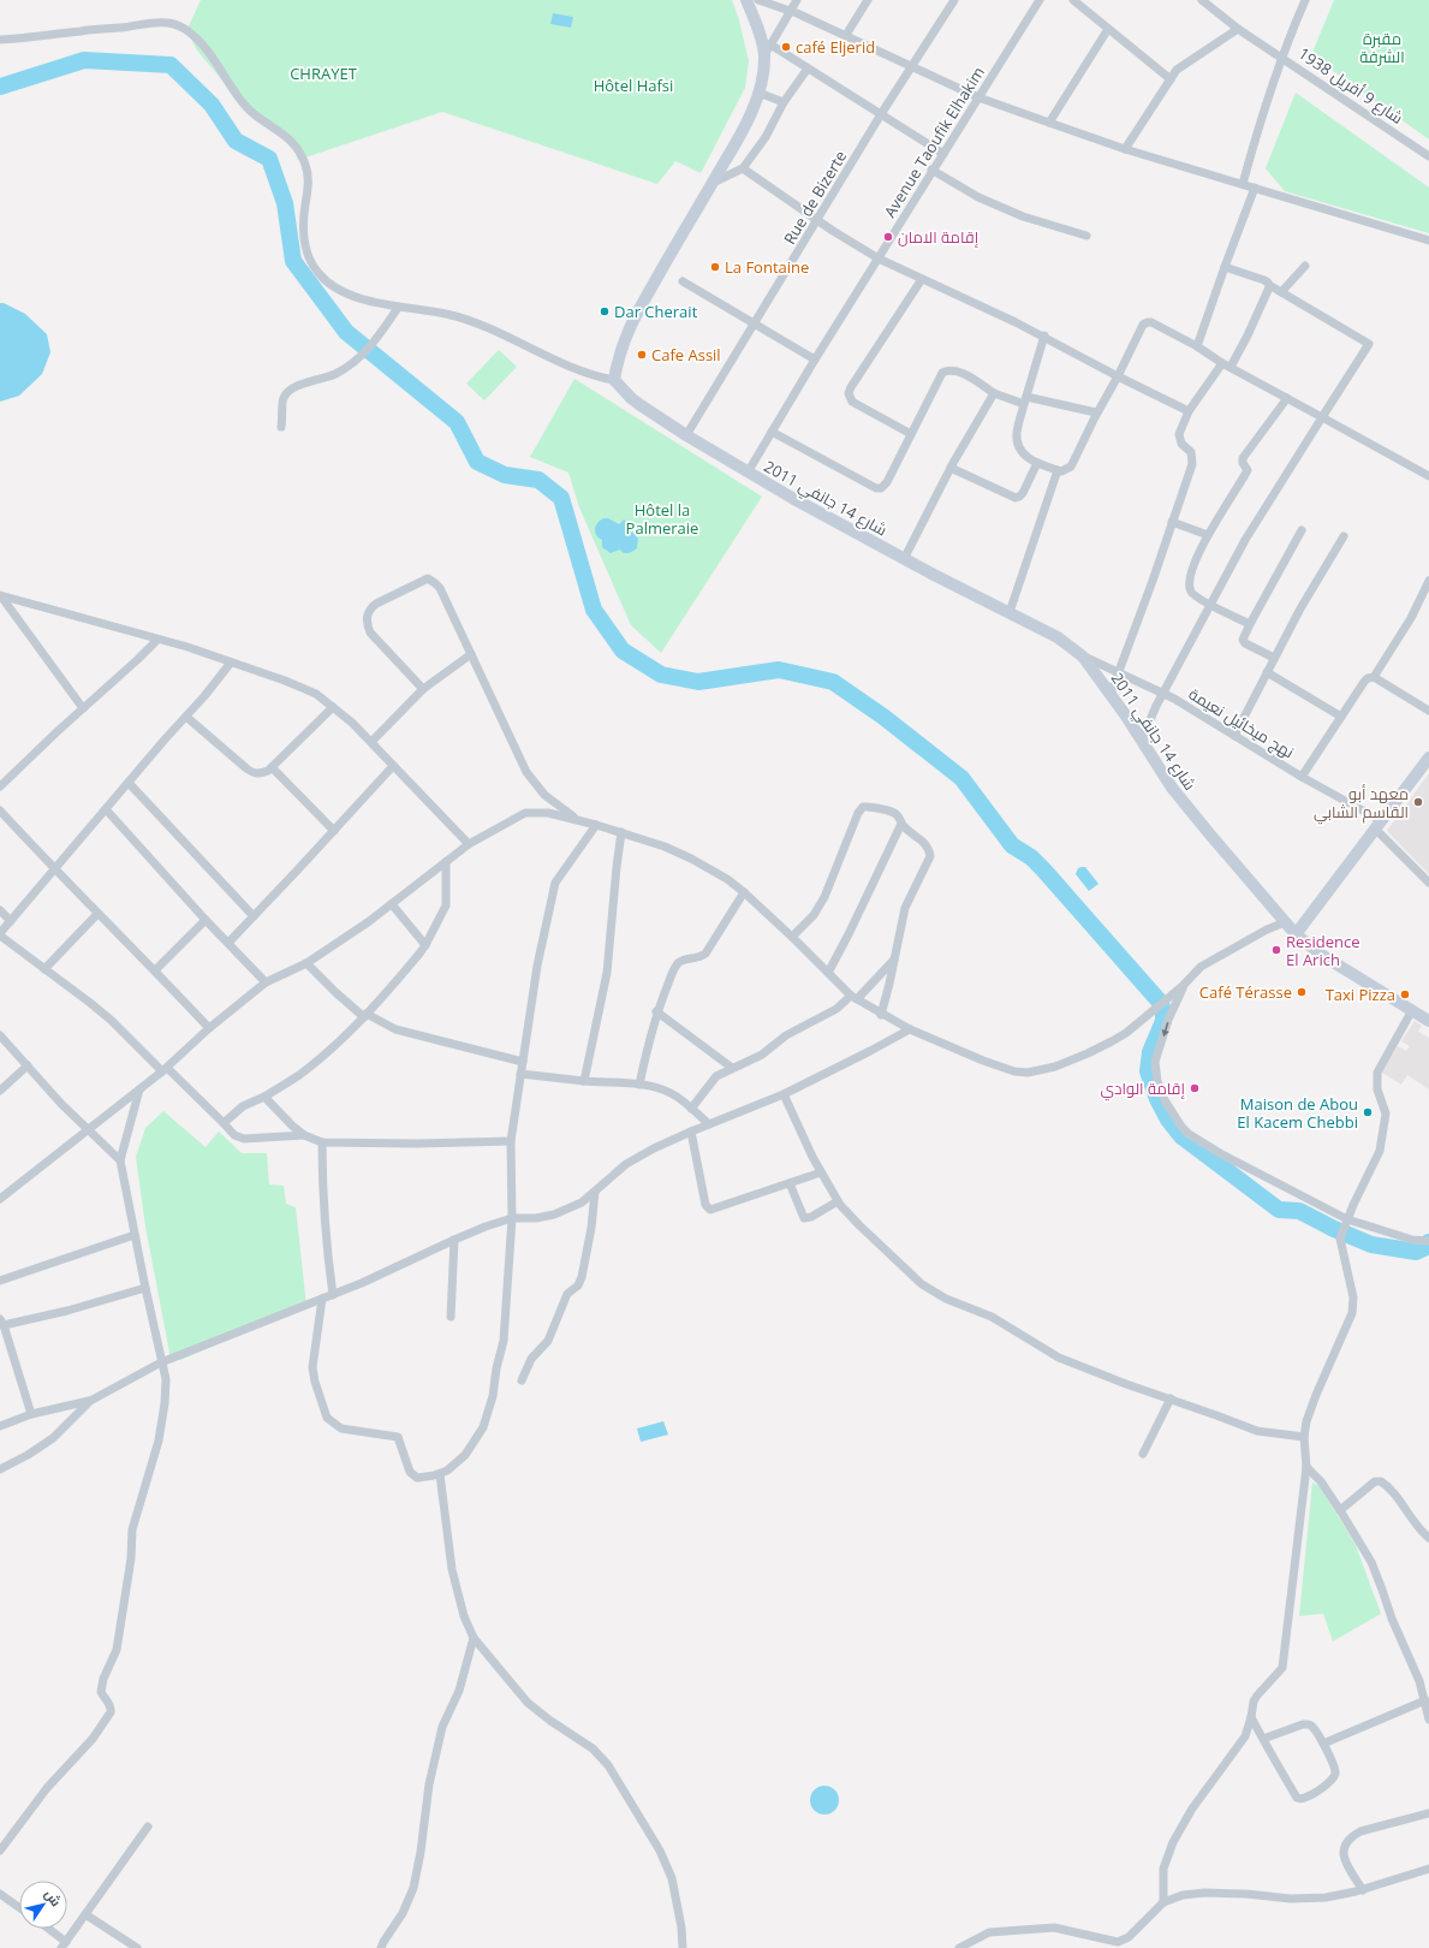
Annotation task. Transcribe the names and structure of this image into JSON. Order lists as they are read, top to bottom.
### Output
{
  "streets": {
    "main road": ["شارع 14 جانفي 2011"],
    "street": [
      "شارع 9 أفريل 1938",
      "Avenue Taoufik Elhakim",
      "Rue de Bizerte",
      "نهج ميخائيل نعيمة"
    ]
  },
  "crossings": [
    ["Avenue Taoufik Elhakim", "شارع 14 جانفي 2011"],
    ["Rue de Bizerte", "شارع 14 جانفي 2011"],
    ["شارع 14 جانفي 2011", "نهج ميخائيل نعيمة"]
  ],
  "parks": [
    "مقبرة الشرفة",
    "CHRAYET",
    "Hôtel Hafsi",
    "Hôtel la Palmeraie"
  ],
  "places": [
    "café Eljerid",
    "إقامة الامان",
    "La Fontaine",
    "Dar Cherait",
    "Cafe Assil",
    "معهد أبو القاسم الشابي",
    "Residence El Arich",
    "Café Térasse",
    "Taxi Pizza",
    "إقامة الوادي",
    "Maison de Abou El Kacem Chebbi"
  ],
  "north": "top right"
}
